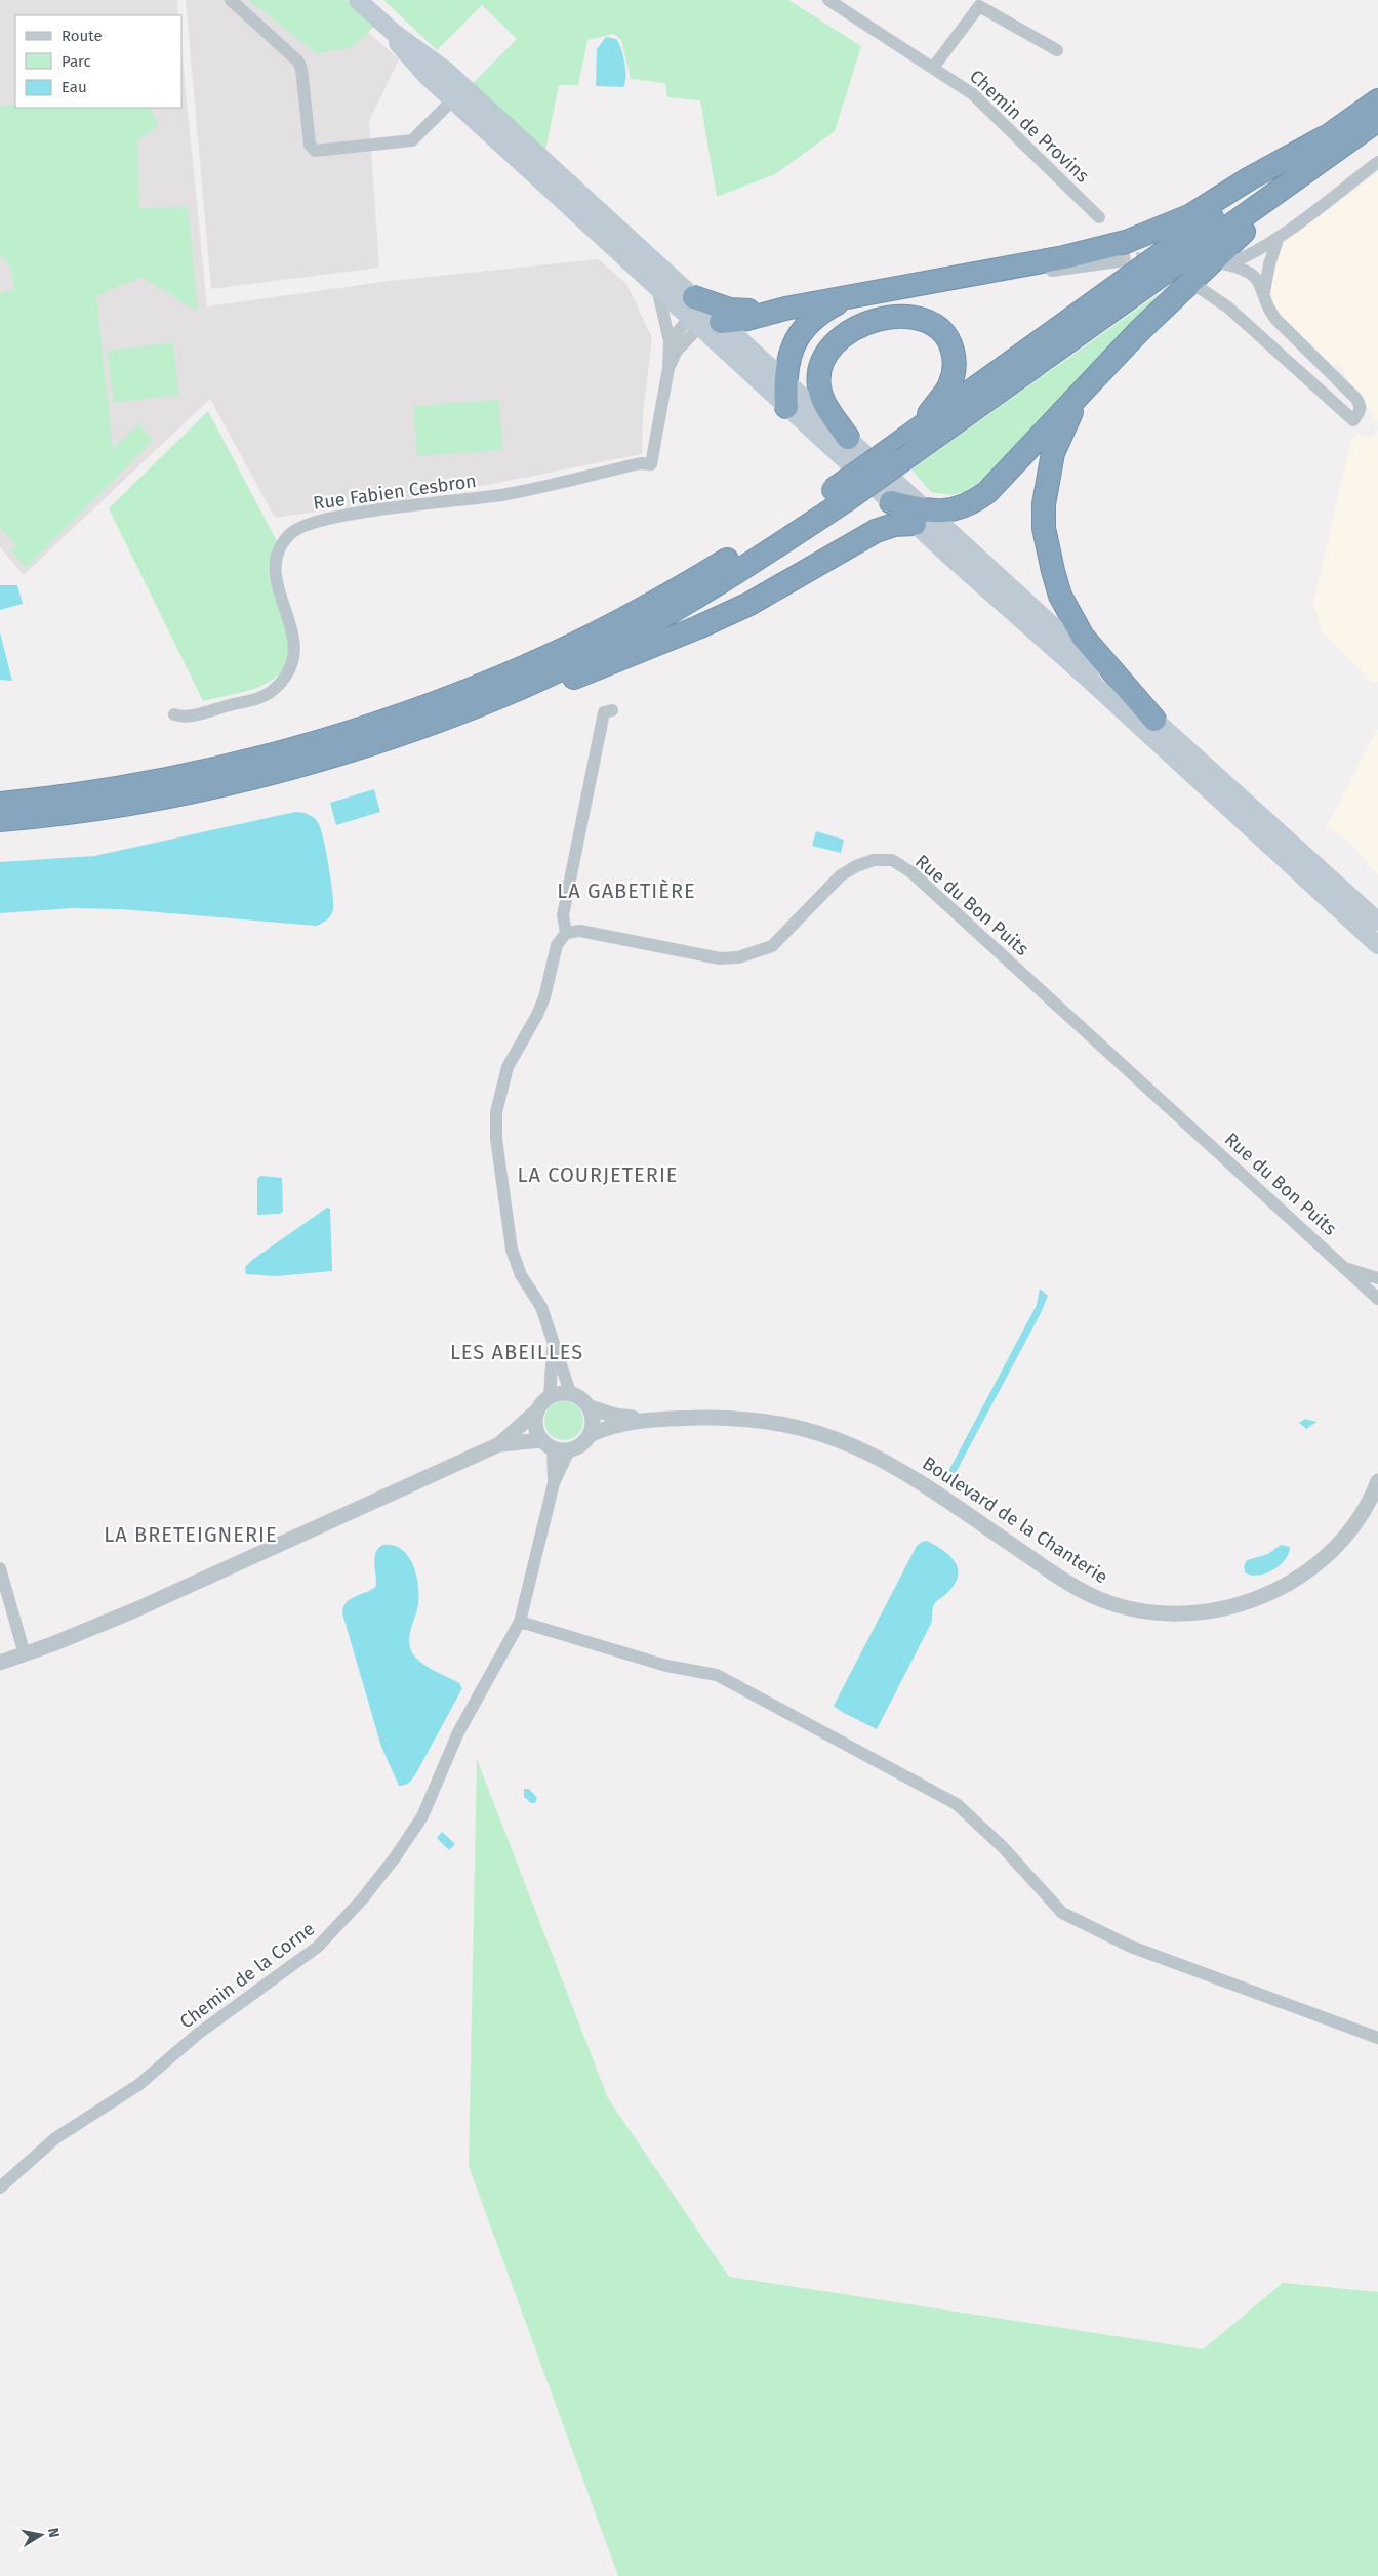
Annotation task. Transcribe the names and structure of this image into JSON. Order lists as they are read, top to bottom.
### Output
{
  "streets": {
    "street": [
      "Chemin de Provins",
      "Rue Fabien Cesbron",
      "Rue du Bon Puits",
      "Boulevard de la Chanterie",
      "Chemin de la Corne"
    ]
  },
  "crossings": [
    ["Boulevard de la Chanterie", "Chemin de la Corne"]
  ],
  "districts": [
    "LA GABETIÈRE",
    "LA COURJETERIE",
    "LES ABEILLES",
    "LA BRETEIGNERIE"
  ],
  "legend": ["Route", "Parc", "Eau"],
  "north": "right"
}
